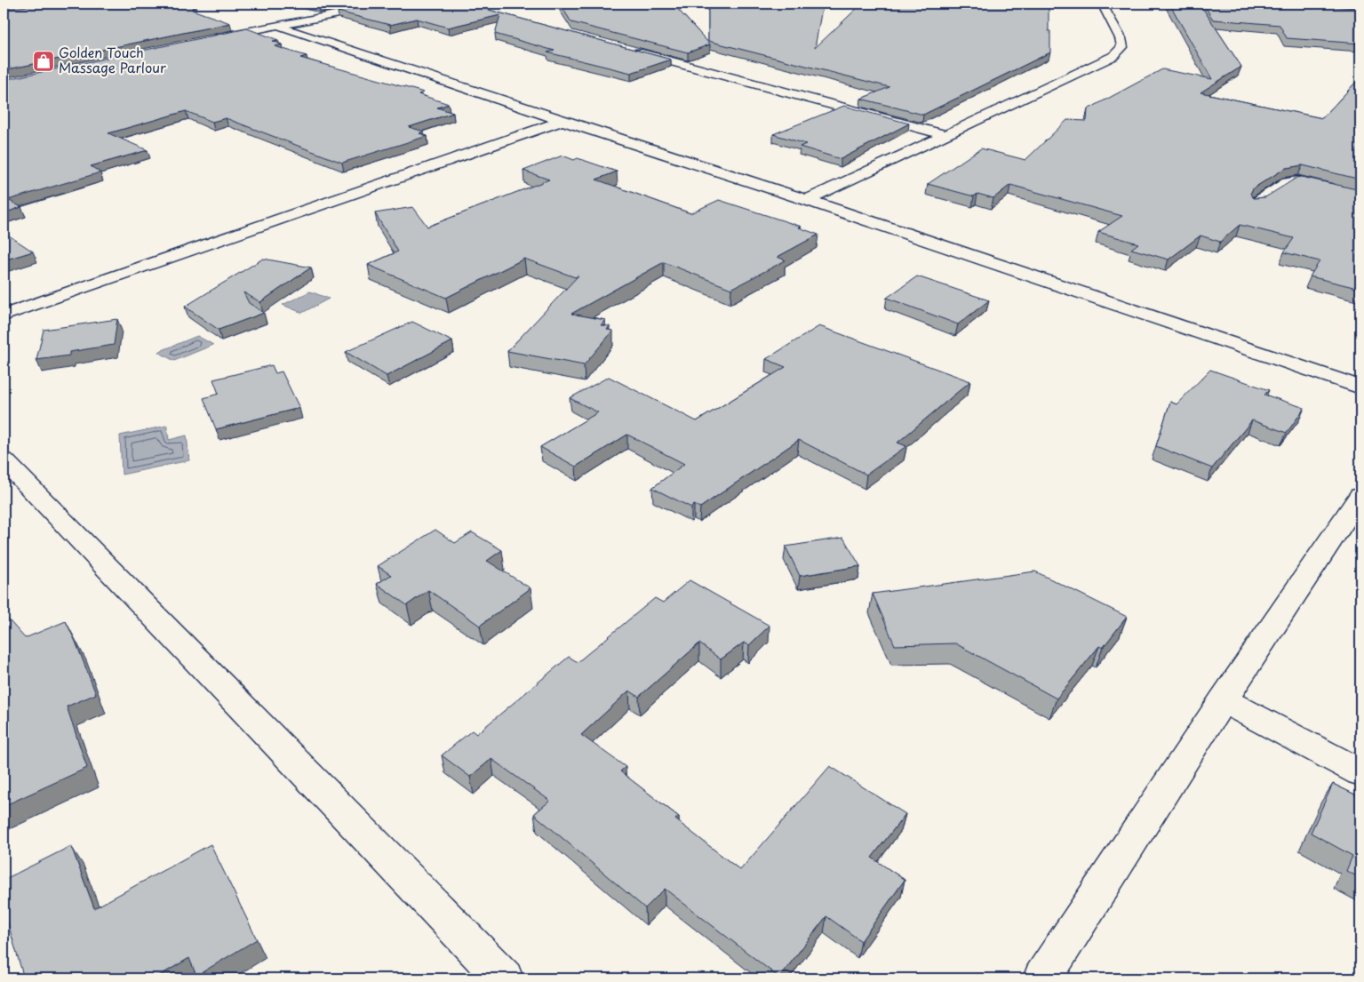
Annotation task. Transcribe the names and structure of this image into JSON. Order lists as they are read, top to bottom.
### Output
{
  "places": {
    "shop": ["Golden Touch Massage Parlour"]
  }
}
